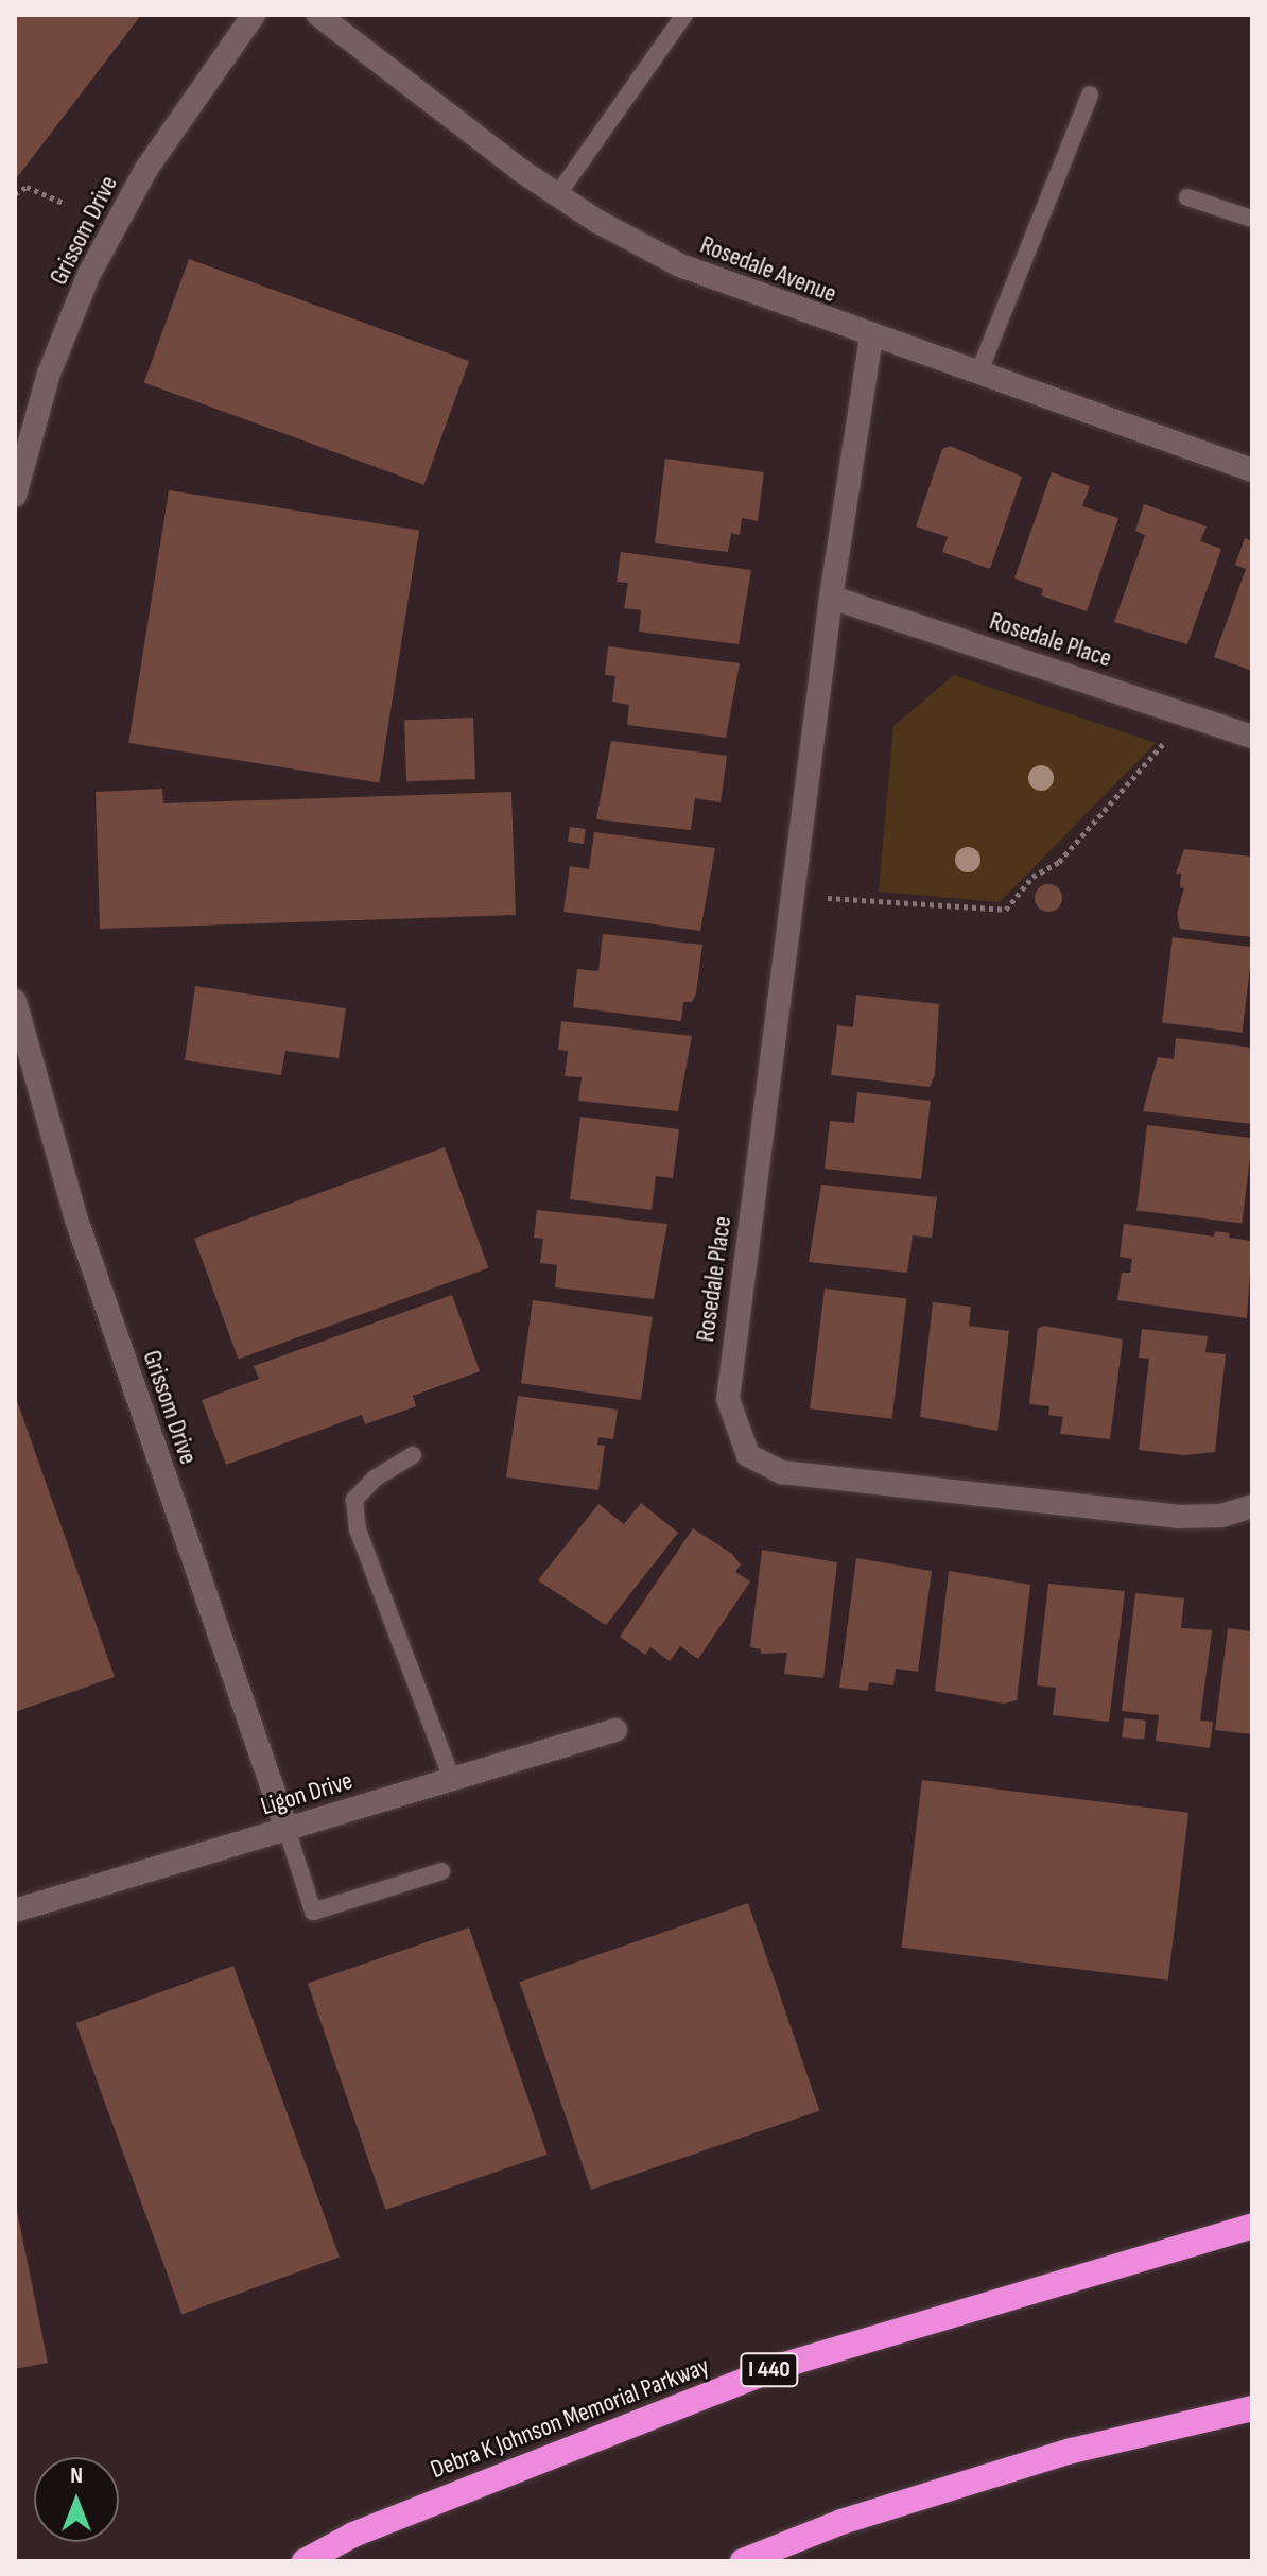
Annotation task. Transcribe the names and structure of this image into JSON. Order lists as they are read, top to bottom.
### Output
{
  "streets": {
    "highway": ["I 440", "Debra K Johnson Memorial Parkway"],
    "street": [
      "Grissom Drive",
      "Rosedale Avenue",
      "Rosedale Place",
      "Ligon Drive"
    ]
  },
  "crossings": [
    ["Grissom Drive", "Ligon Drive"],
    ["Rosedale Avenue", "Rosedale Place"]
  ],
  "north": "top"
}
